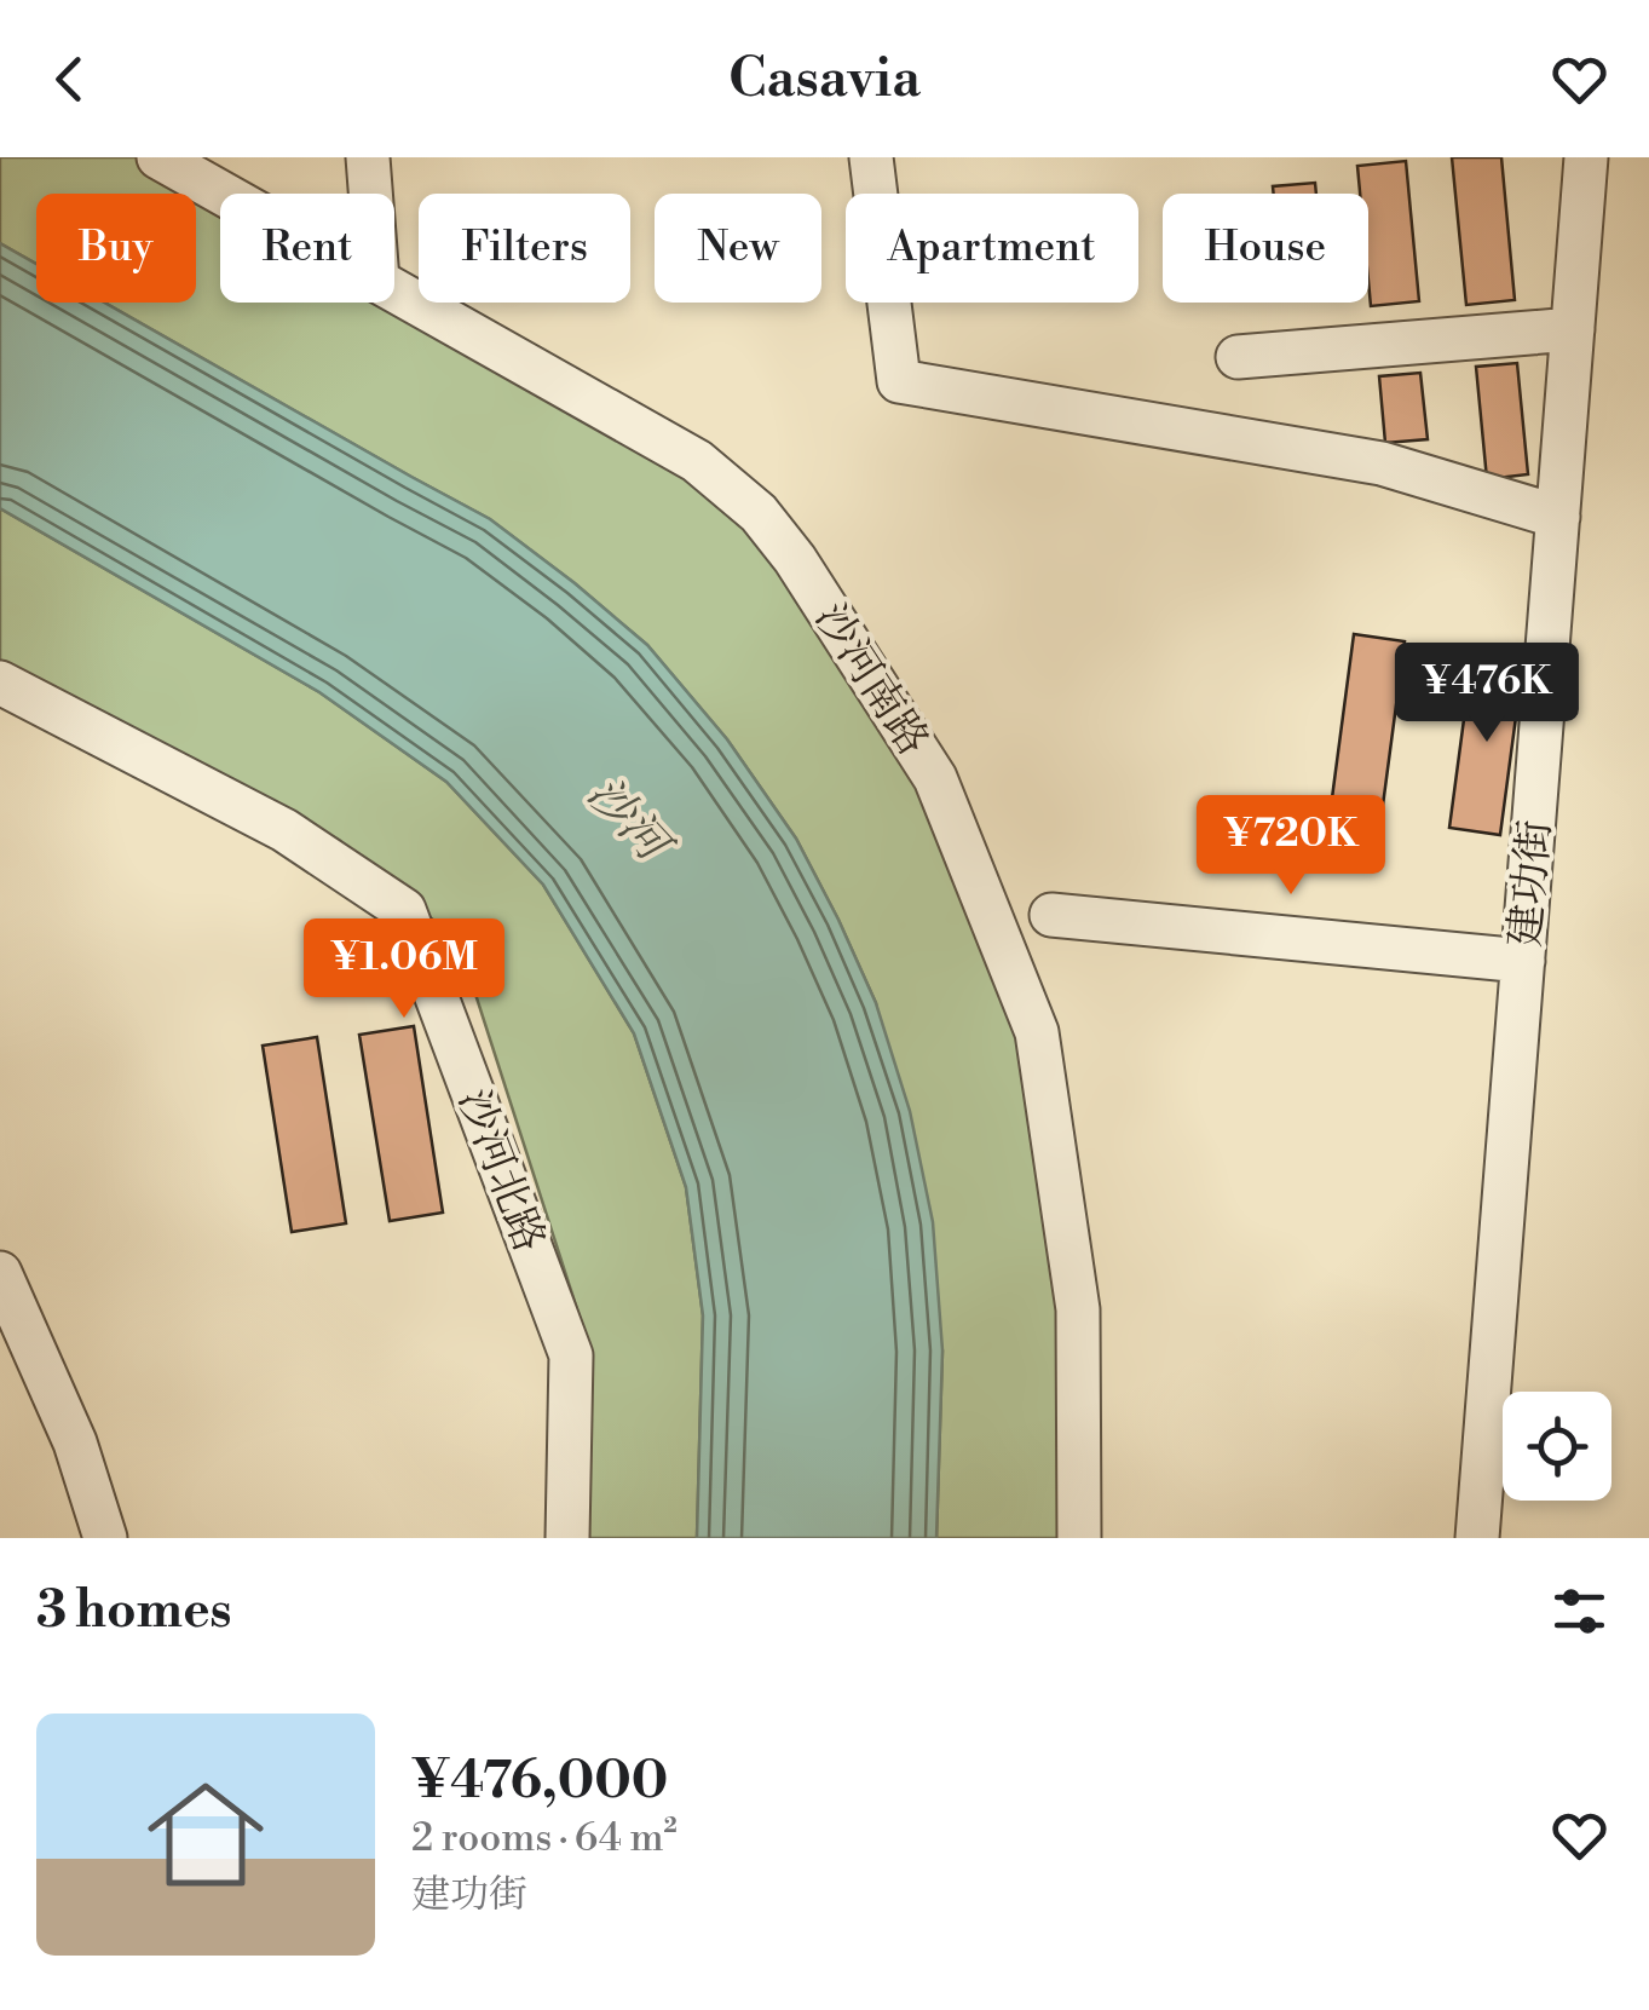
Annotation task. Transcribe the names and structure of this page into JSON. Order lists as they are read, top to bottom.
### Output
{
  "streets": {
    "street": ["沙河南路", "建功街", "沙河北路"]
  },
  "water": ["沙河"],
  "page": {
    "header": "Casavia",
    "chip": [
      "Buy",
      "Rent",
      "Filters",
      "New",
      "Apartment",
      "House"
    ],
    "price": ["¥476K", "¥720K", "¥1.06M"],
    "heading": "3 homes",
    "list": [
      {
        "name": "¥476,000",
        "note": "2 rooms · 64 m² · 建功街"
      }
    ]
  }
}
